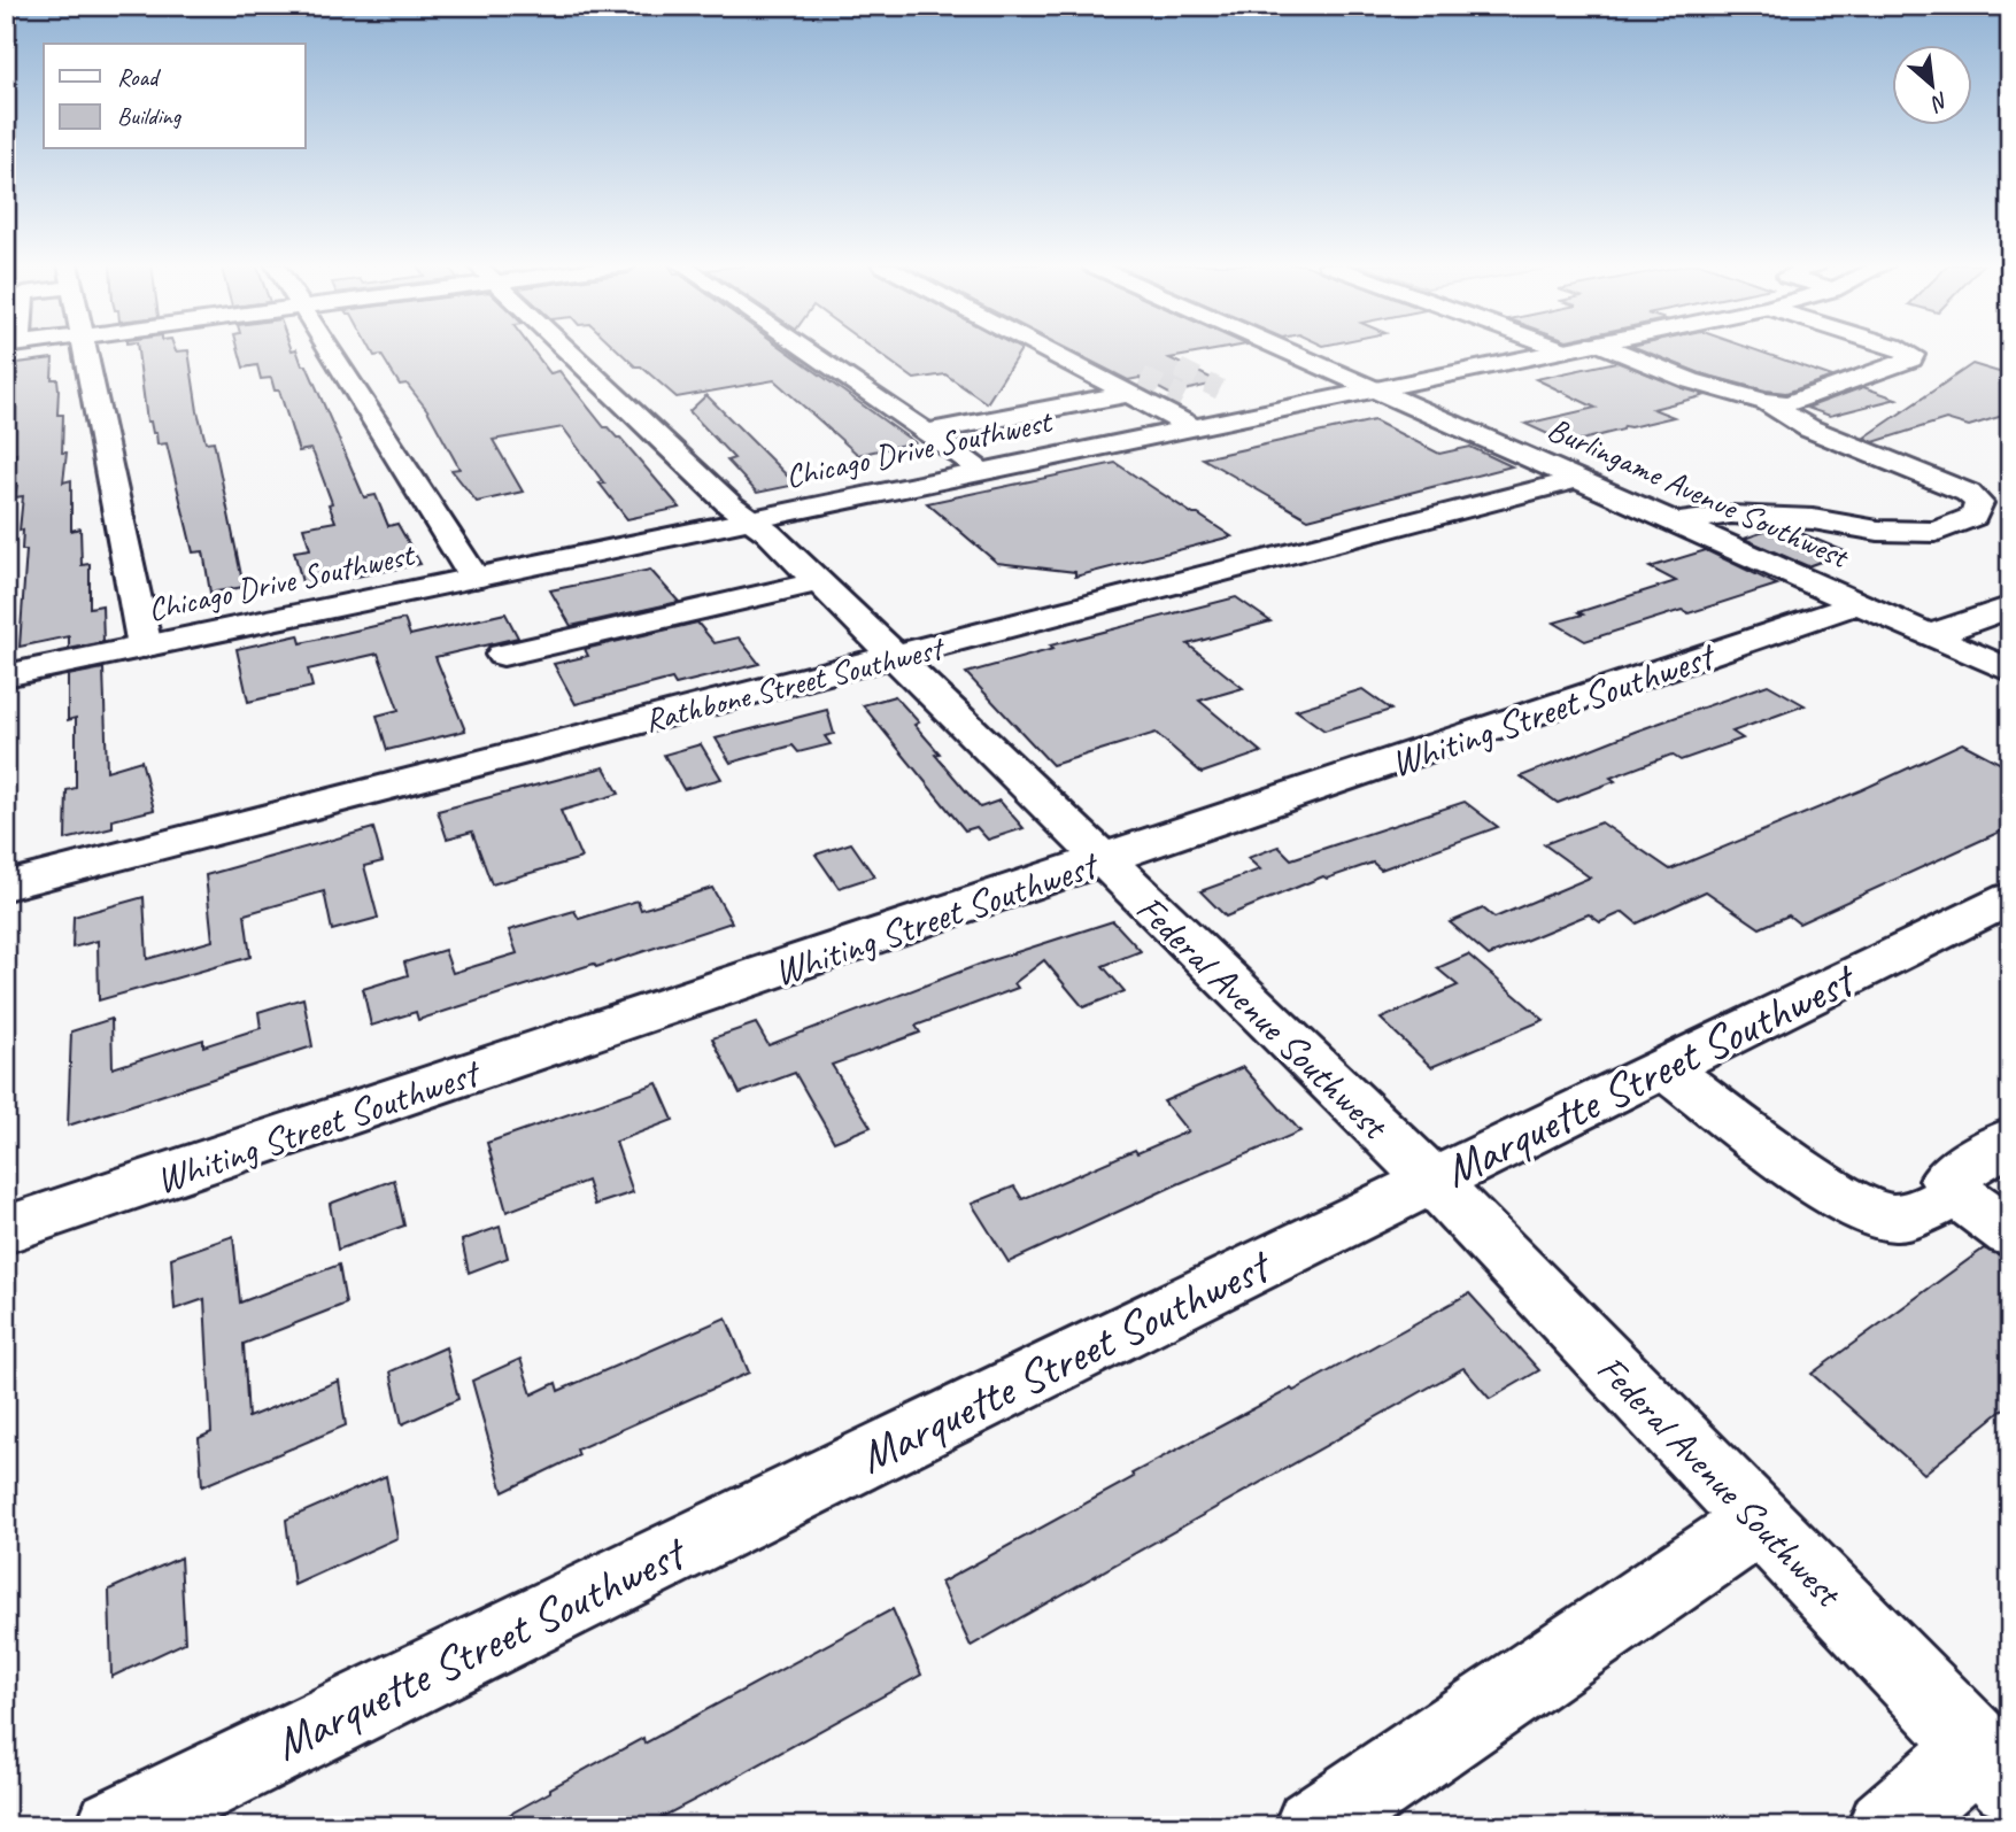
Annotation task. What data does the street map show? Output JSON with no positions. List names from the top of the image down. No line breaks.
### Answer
{"streets":{"street":["Chicago Drive Southwest","Burlingame Avenue Southwest","Rathbone Street Southwest","Whiting Street Southwest","Federal Avenue Southwest","Marquette Street Southwest"]},"crossings":[["Chicago Drive Southwest","Burlingame Avenue Southwest"],["Chicago Drive Southwest","Federal Avenue Southwest"],["Burlingame Avenue Southwest","Rathbone Street Southwest"],["Burlingame Avenue Southwest","Whiting Street Southwest"],["Rathbone Street Southwest","Federal Avenue Southwest"],["Whiting Street Southwest","Federal Avenue Southwest"],["Federal Avenue Southwest","Marquette Street Southwest"]],"legend":["Road","Building"],"north":"bottom right"}
